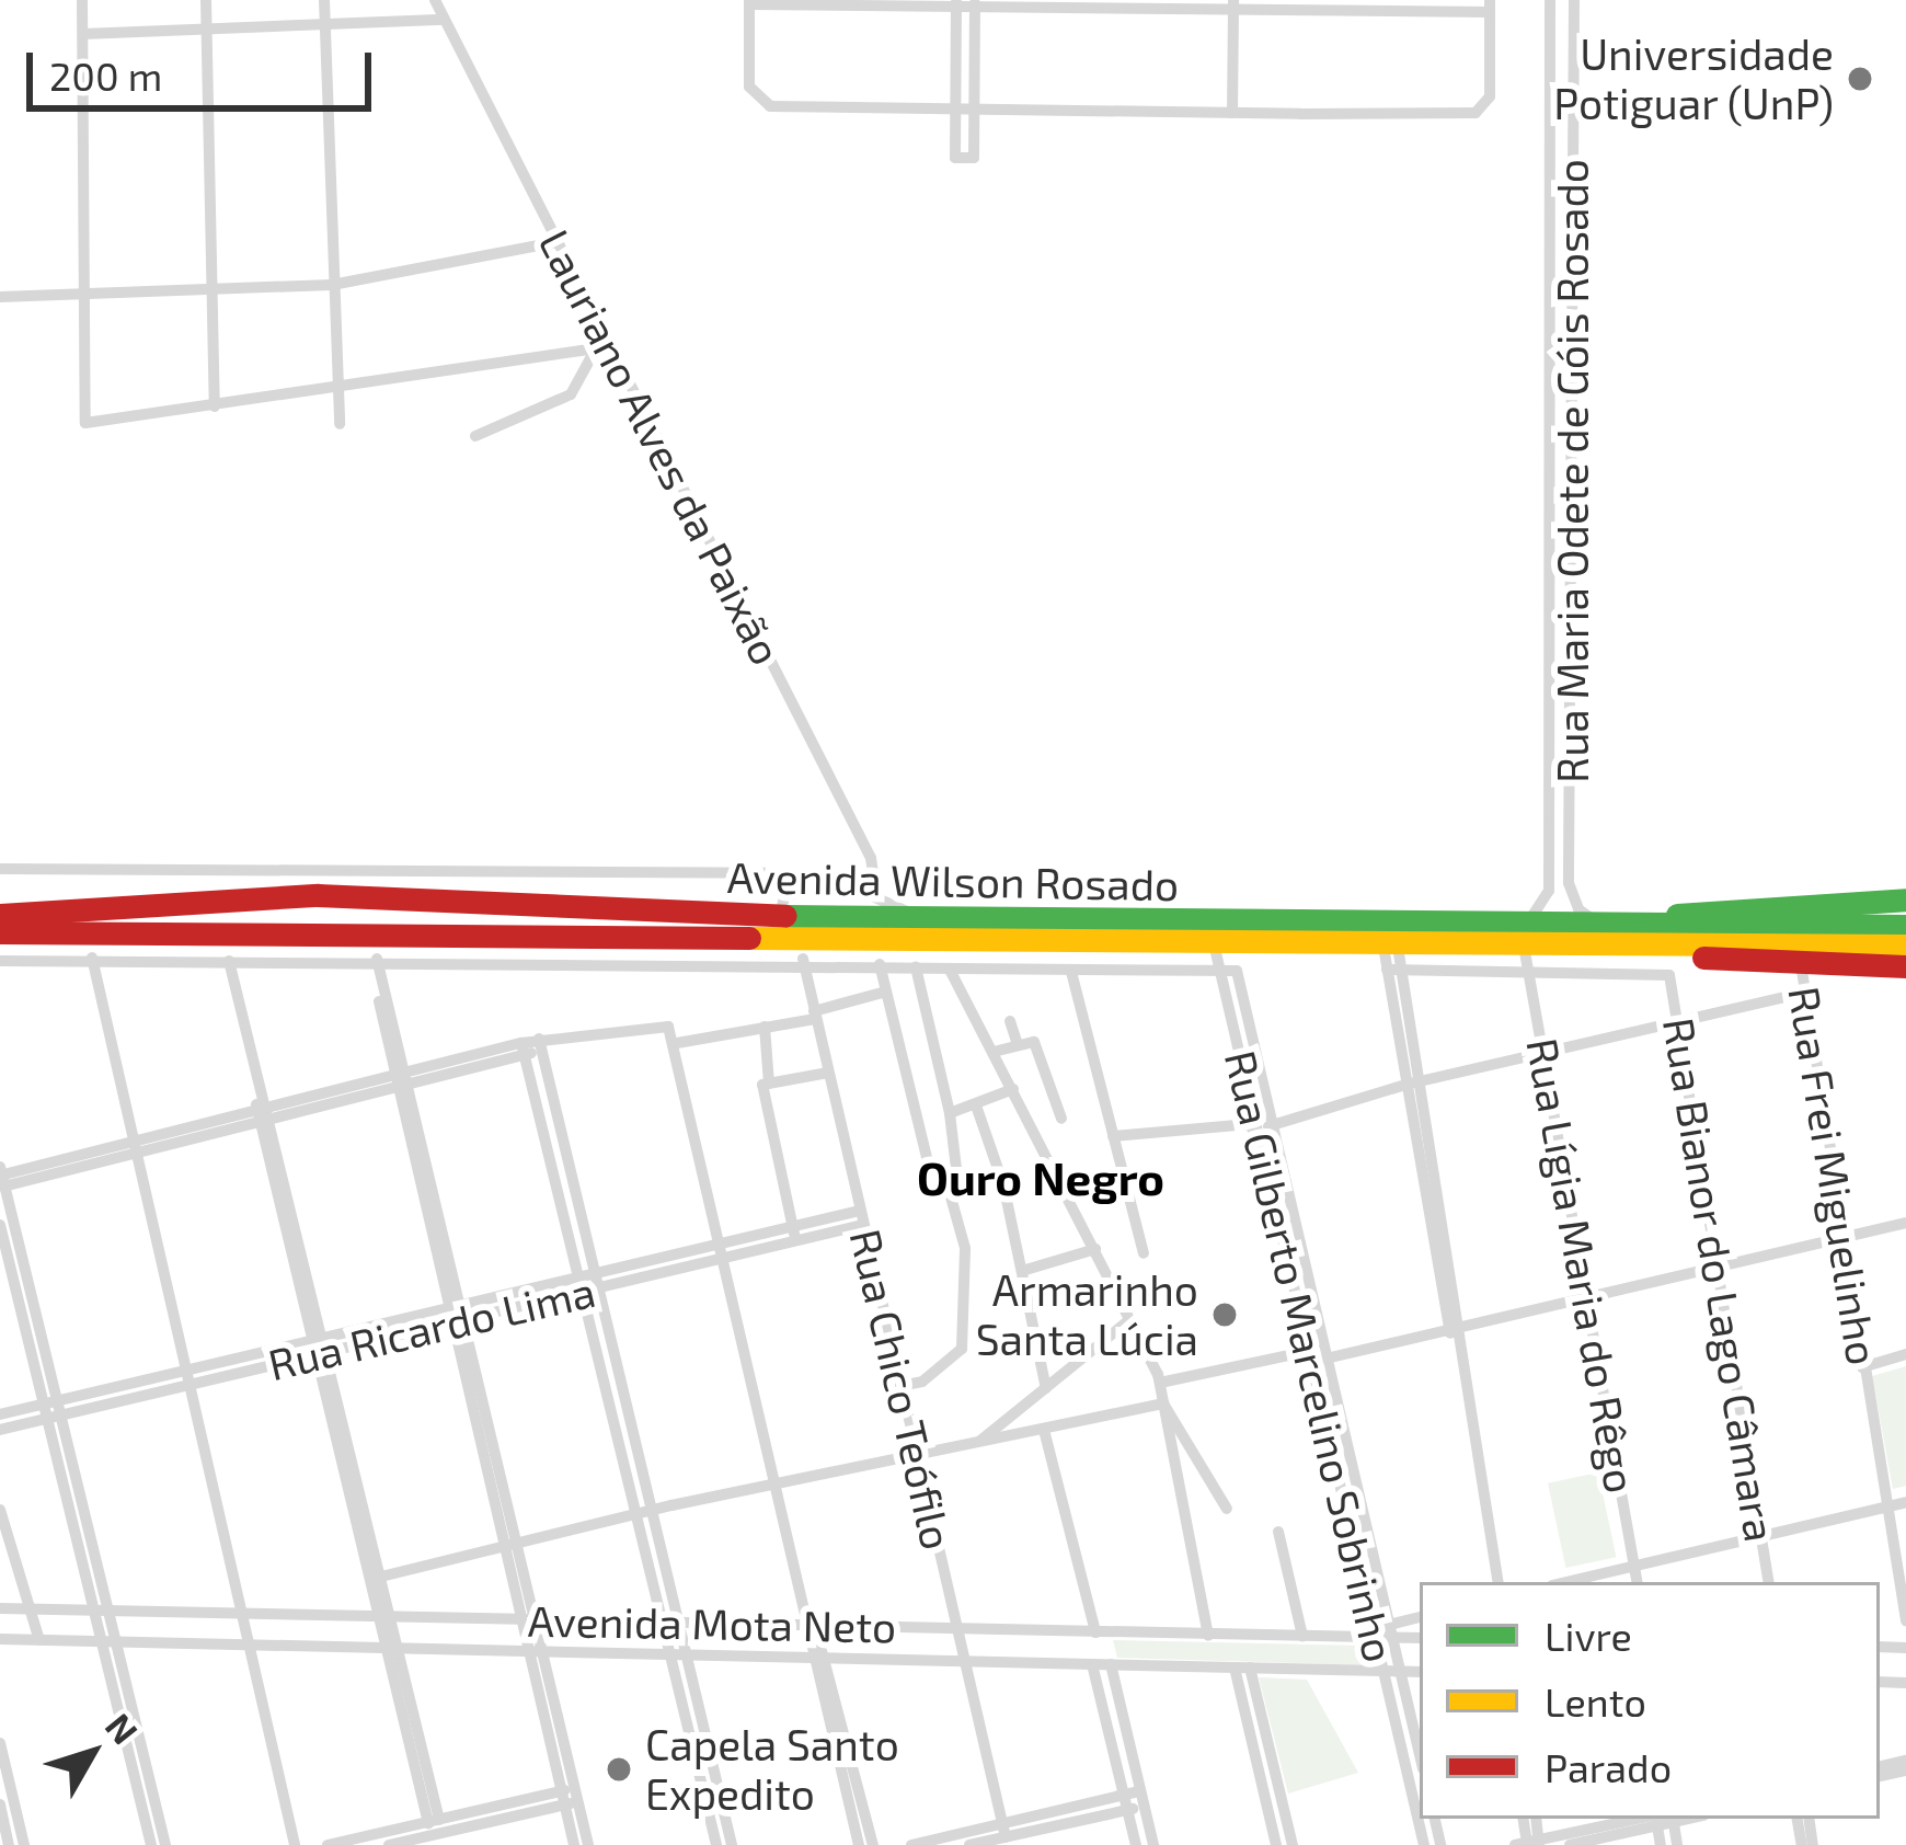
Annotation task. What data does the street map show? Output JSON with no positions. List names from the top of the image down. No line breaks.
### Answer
{"streets":{"highway":["Avenida Wilson Rosado"],"street":["Lauriano Alves da Paixão","Rua Maria Odete de Góis Rosado","Rua Frei Miguelinho","Rua Lígia Maria do Rêgo","Rua Bianor do Lago Câmara","Rua Ricardo Lima","Rua Gilberto Marcelino Sobrinho","Rua Chico Teófilo","Avenida Mota Neto"]},"crossings":[["Rua Maria Odete de Góis Rosado","Avenida Wilson Rosado"],["Rua Maria Odete de Góis Rosado","Rua Lígia Maria do Rêgo"],["Avenida Wilson Rosado","Rua Lígia Maria do Rêgo"],["Avenida Wilson Rosado","Rua Gilberto Marcelino Sobrinho"],["Avenida Wilson Rosado","Rua Chico Teófilo"],["Rua Lígia Maria do Rêgo","Rua Bianor do Lago Câmara"],["Rua Ricardo Lima","Rua Chico Teófilo"],["Rua Gilberto Marcelino Sobrinho","Avenida Mota Neto"],["Rua Chico Teófilo","Avenida Mota Neto"]],"districts":["Ouro Negro"],"places":["Universidade Potiguar (UnP)","Armarinho Santa Lúcia","Capela Santo Expedito"],"legend":["Livre","Lento","Parado"],"scale_bar":"200 m","north":"top right"}
